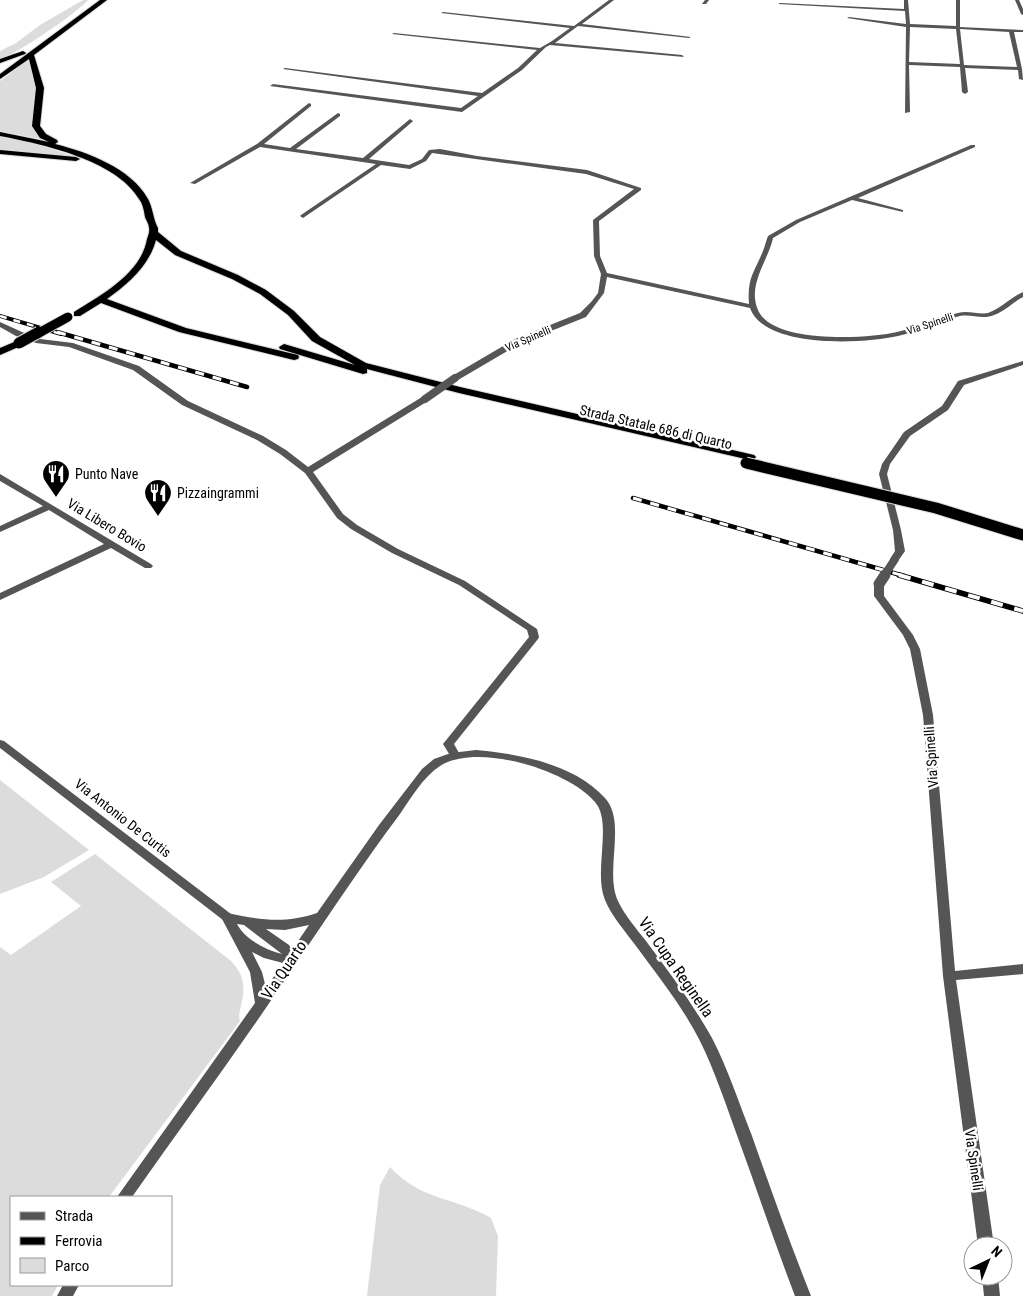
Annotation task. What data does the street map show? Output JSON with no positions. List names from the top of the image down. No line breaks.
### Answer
{"streets":{"highway":["Strada Statale 686 di Quarto"],"street":["Via Spinelli","Via Libero Bovio","Via Antonio De Curtis","Via Cupa Reginella","Via Quarto"]},"crossings":[["Via Cupa Reginella","Via Quarto"]],"places":{"restaurant":["Punto Nave","Pizzaingrammi"]},"legend":["Strada","Ferrovia","Parco"],"north":"top right"}
